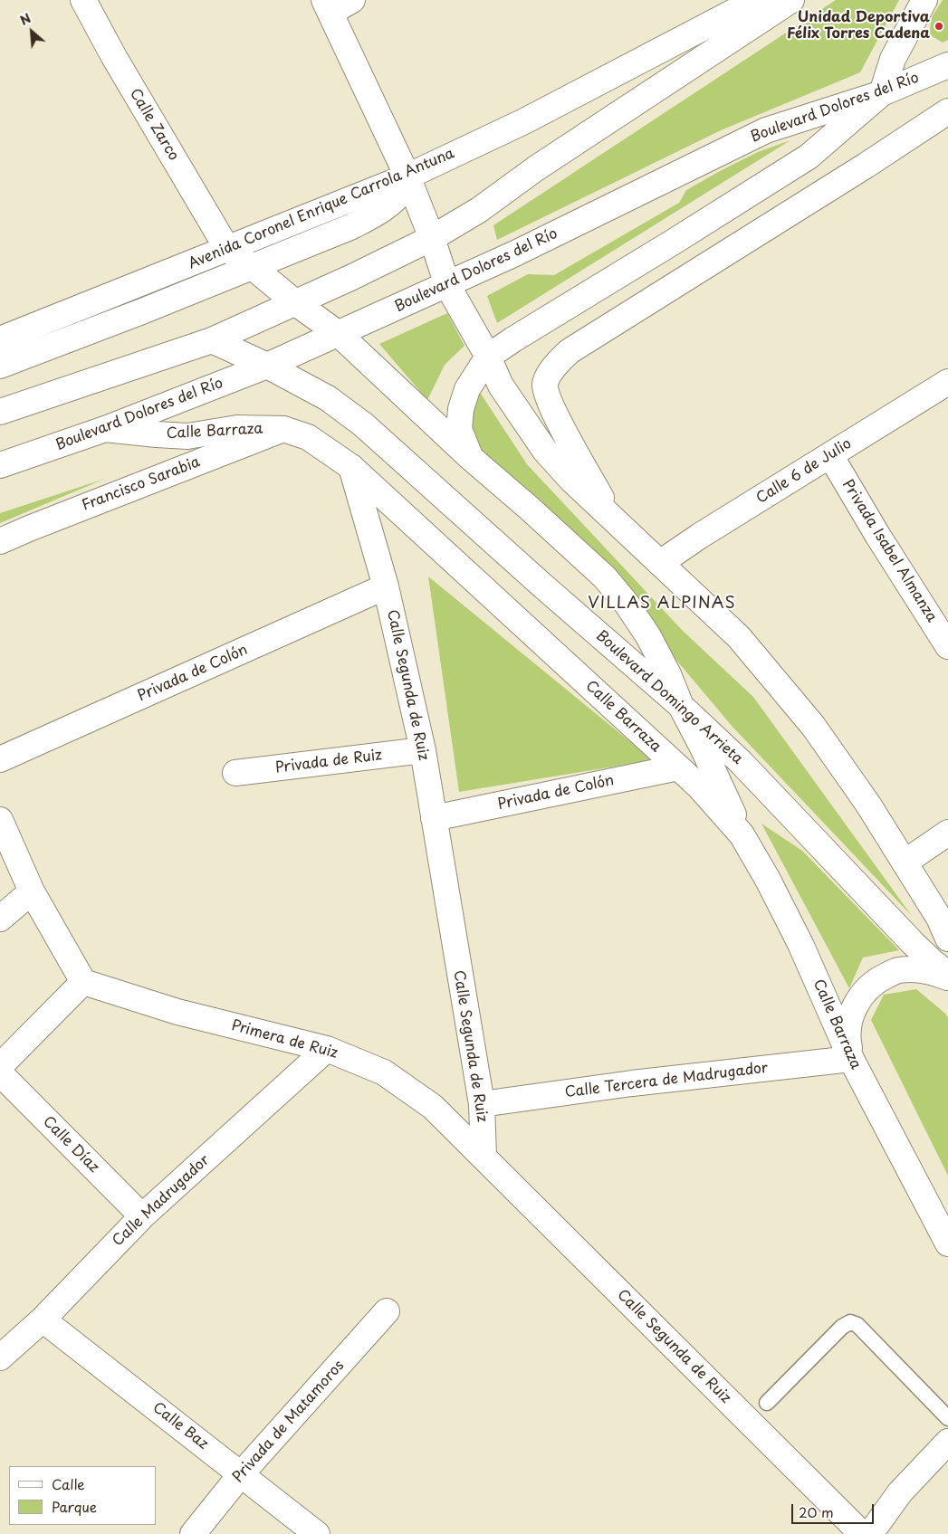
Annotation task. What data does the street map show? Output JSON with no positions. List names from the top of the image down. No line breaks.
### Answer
{"streets":{"main road":["Boulevard Dolores del Río","Calle Zarco","Avenida Coronel Enrique Carrola Antuna","Calle Barraza","Calle 6 de Julio","Francisco Sarabia","Privada Isabel Almanza","Privada de Colón","Calle Segunda de Ruiz","Boulevard Domingo Arrieta","Privada de Ruiz","Primera de Ruiz","Calle Tercera de Madrugador","Calle Díaz","Calle Madrugador","Privada de Matamoros","Calle Baz"]},"crossings":[["Boulevard Dolores del Río","Calle Barraza"],["Boulevard Dolores del Río","Boulevard Domingo Arrieta"],["Calle Zarco","Avenida Coronel Enrique Carrola Antuna"],["Calle Barraza","Francisco Sarabia"],["Calle Barraza","Privada de Colón"],["Calle Barraza","Calle Segunda de Ruiz"],["Calle Barraza","Calle Tercera de Madrugador"],["Calle 6 de Julio","Privada Isabel Almanza"],["Privada de Colón","Calle Segunda de Ruiz"],["Calle Segunda de Ruiz","Privada de Ruiz"],["Calle Segunda de Ruiz","Primera de Ruiz"],["Calle Segunda de Ruiz","Calle Tercera de Madrugador"],["Primera de Ruiz","Calle Madrugador"],["Calle Díaz","Calle Madrugador"],["Calle Madrugador","Calle Baz"],["Privada de Matamoros","Calle Baz"]],"districts":["VILLAS ALPINAS"],"places":["Unidad Deportiva Félix Torres Cadena"],"legend":["Calle","Parque"],"scale_bar":"20 m","north":"top left"}
